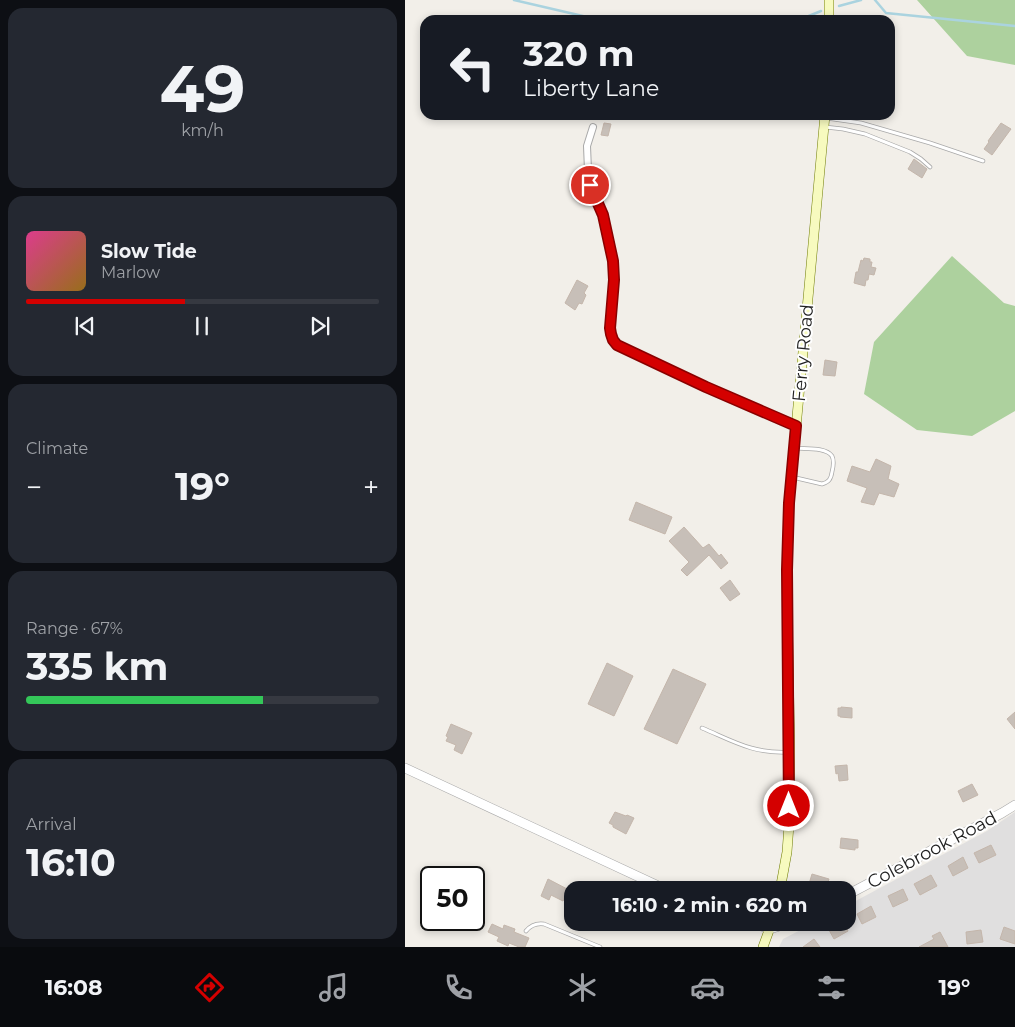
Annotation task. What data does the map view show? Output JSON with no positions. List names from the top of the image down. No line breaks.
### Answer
{"streets":{"main road":["Ferry Road"],"street":["Colebrook Road"]},"page":{"tile":[["49","km/h"],"Climate",["Range · 67%","335 km"],["Arrival","16:10"]],"turn":["320 m","Liberty Lane"],"song":["Slow Tide","Marlow"],"heat":["−","19°","+"],"limit":"50","trip":"16:10 · 2 min · 620 m","tabs":["16:08","19°"]}}
